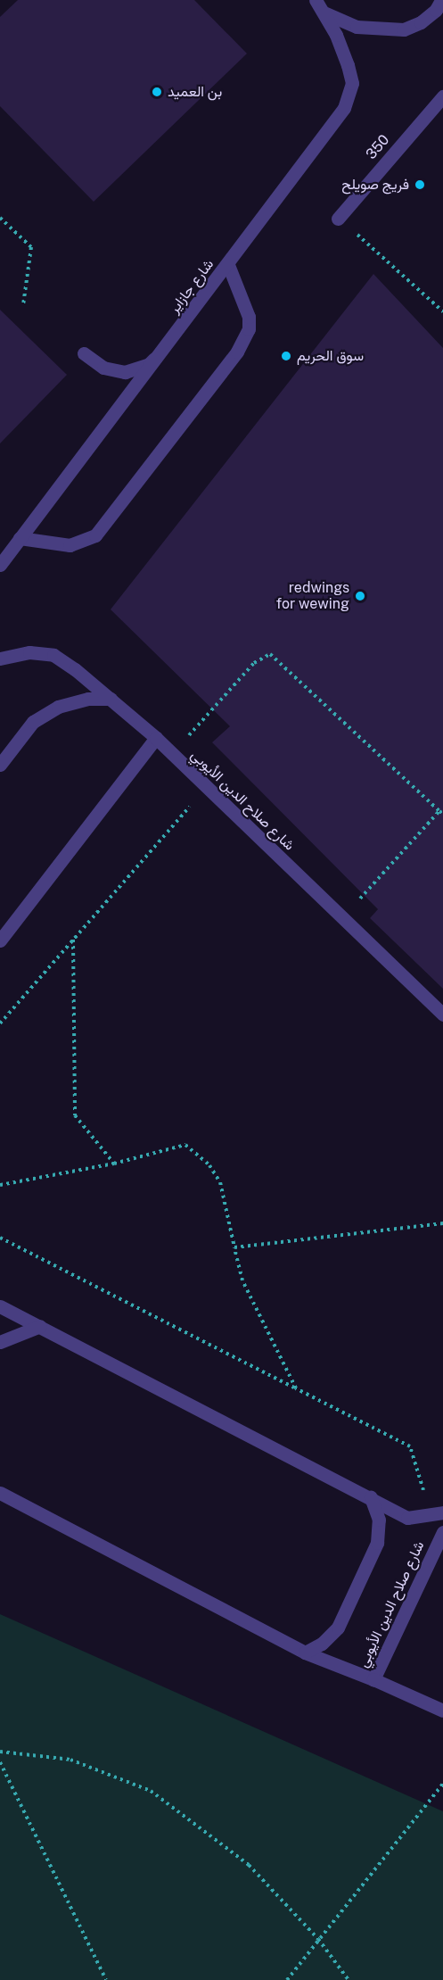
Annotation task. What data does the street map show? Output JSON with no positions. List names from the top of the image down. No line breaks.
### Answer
{"streets":{"street":["350","شارع جازاير","شارع صلاح الدين الأيوبي"]},"places":["بن العميد","فريج صويلح","سوق الحريم","redwings for wewing"]}
